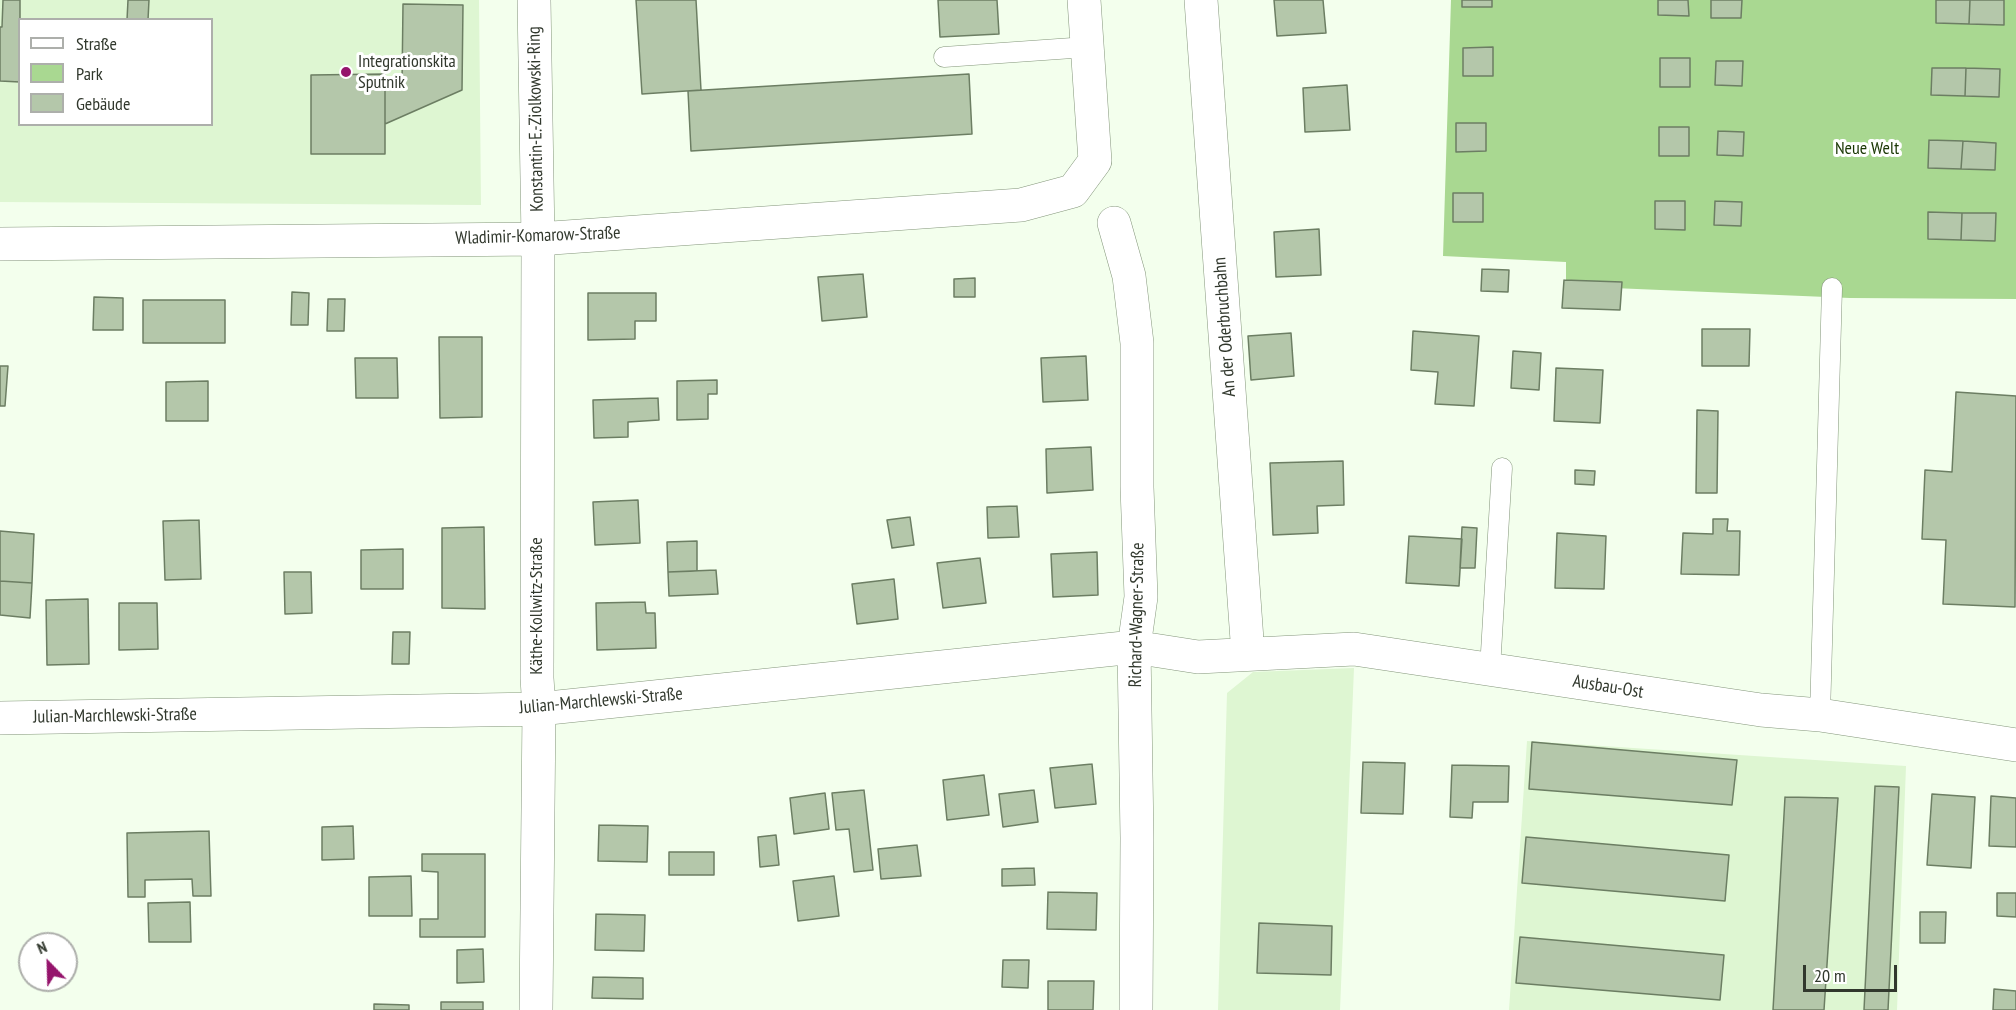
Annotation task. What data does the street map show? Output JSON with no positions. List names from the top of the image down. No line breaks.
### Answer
{"streets":{"street":["Konstantin-E.-Ziolkowski-Ring","Wladimir-Komarow-Straße","An der Oderbruchbahn","Käthe-Kollwitz-Straße","Richard-Wagner-Straße","Ausbau-Ost","Julian-Marchlewski-Straße"]},"crossings":[["Konstantin-E.-Ziolkowski-Ring","Wladimir-Komarow-Straße"],["Konstantin-E.-Ziolkowski-Ring","Käthe-Kollwitz-Straße"],["Wladimir-Komarow-Straße","Käthe-Kollwitz-Straße"],["An der Oderbruchbahn","Ausbau-Ost"],["Käthe-Kollwitz-Straße","Julian-Marchlewski-Straße"],["Richard-Wagner-Straße","Julian-Marchlewski-Straße"],["Ausbau-Ost","Julian-Marchlewski-Straße"]],"parks":["Neue Welt"],"places":["Integrationskita Sputnik"],"legend":["Straße","Park","Gebäude"],"scale_bar":"20 m","north":"top left"}
